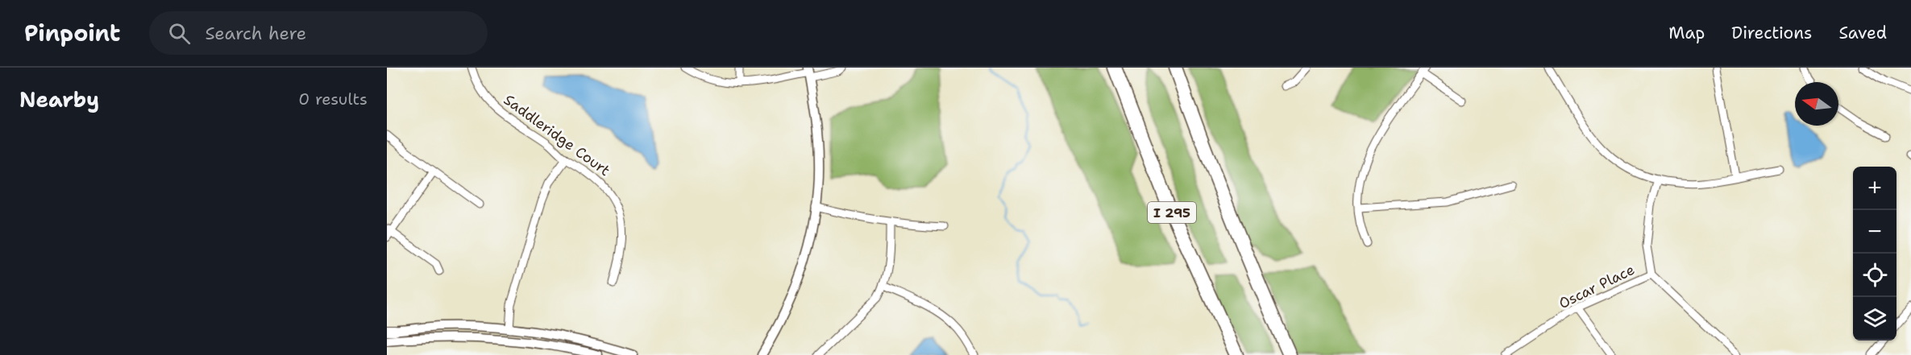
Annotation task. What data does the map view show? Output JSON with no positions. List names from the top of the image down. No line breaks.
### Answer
{"streets":{"highway":["I 295"],"street":["Saddleridge Court","Oscar Place"]},"north":"left","page":{"header":"Pinpoint","search":"Search here","nav":["Map","Directions","Saved"],"heading":["Nearby","0 results"],"map_buttons":["+","−"]}}
